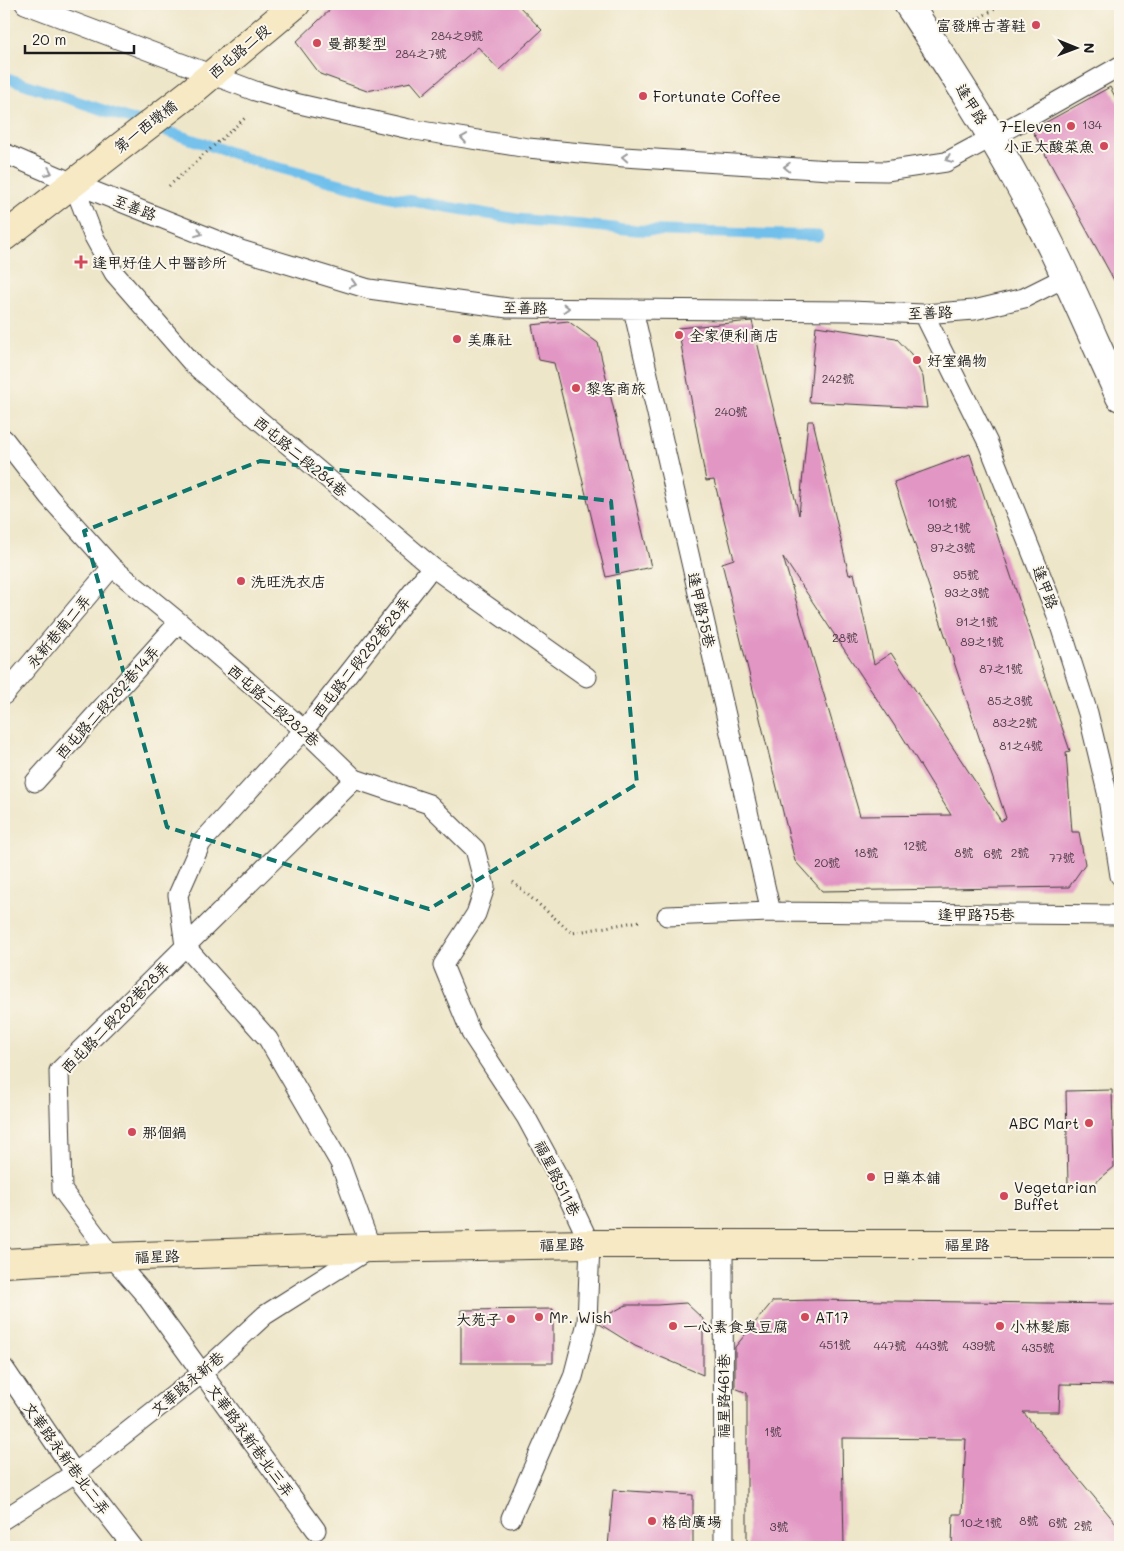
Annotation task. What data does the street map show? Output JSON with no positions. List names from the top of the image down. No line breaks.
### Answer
{"streets":{"street":["西屯路二段","逢甲路","第一西墩橋","福星路"],"lane":["至善路","西屯路二段284巷","逢甲路75巷","永新巷南二弄","西屯路二段282巷28弄","西屯路二段282巷14弄","西屯路二段282巷","福星路511巷","文華路永新巷","福星路461巷","文華路永新巷北三弄","文華路永新巷北二弄"]},"crossings":[["西屯路二段","第一西墩橋"],["逢甲路","至善路"],["第一西墩橋","至善路"],["第一西墩橋","西屯路二段284巷"],["至善路","西屯路二段284巷"],["至善路","逢甲路75巷"],["西屯路二段284巷","西屯路二段282巷28弄"],["永新巷南二弄","西屯路二段282巷"],["西屯路二段282巷28弄","西屯路二段282巷"],["西屯路二段282巷28弄","福星路"],["西屯路二段282巷28弄","文華路永新巷北三弄"],["西屯路二段282巷14弄","西屯路二段282巷"],["西屯路二段282巷","福星路511巷"],["福星路511巷","福星路"],["福星路","文華路永新巷"],["福星路","福星路461巷"],["福星路","文華路永新巷北三弄"],["文華路永新巷","文華路永新巷北三弄"],["文華路永新巷","文華路永新巷北二弄"]],"places":{"other":["富發牌古著鞋","曼都髮型","Fortunate Coffee","7-Eleven","小正太酸菜魚","全家便利商店","美廉社","好室鍋物","黎客商旅","洗旺洗衣店","ABC Mart","那個鍋","日藥本舖","Vegetarian Buffet","Mr. Wish","AT17","大苑子","一心素食臭豆腐","小林髮廊","格尚廣場"],"health":["逢甲好佳人中醫診所"]},"house_numbers":["284之9號","284之7號","134","242號","240號","101號","99之1號","97之3號","95號","93之3號","91之1號","28號","89之1號","87之1號","85之3號","83之2號","81之4號","12號","18號","8號","2號","6號","77號","20號","451號","447號","443號","439號","435號","1號","8號","10之1號","6號","2號","3號"],"scale_bar":"20 m","north":"right"}
